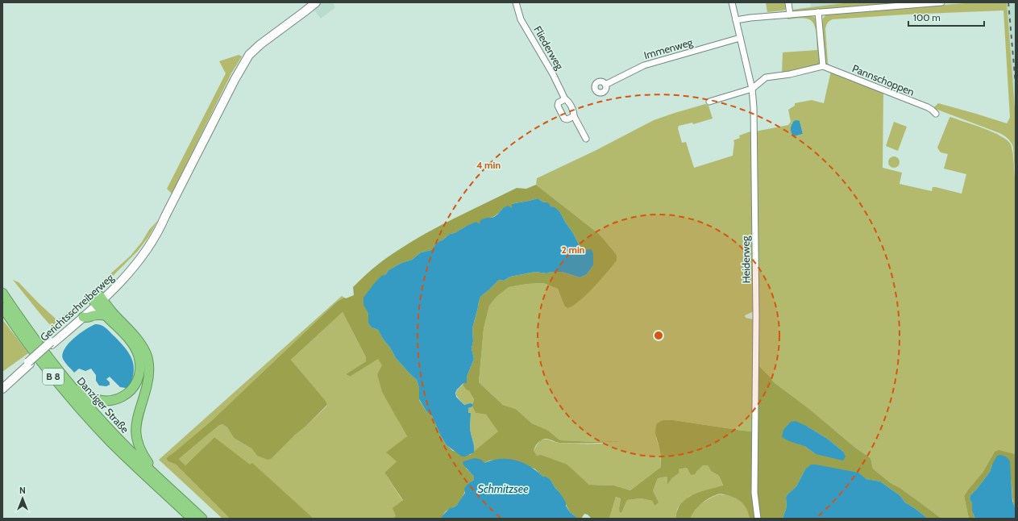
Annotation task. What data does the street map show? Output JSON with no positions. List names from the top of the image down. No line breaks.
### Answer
{"streets":{"highway":["B 8","Danziger Straße"],"main road":["Gerichtsschreiberweg"],"street":["Fliederweg","Immenweg","Pannschoppen","Heiderweg"]},"crossings":[["Immenweg","Heiderweg"]],"water":["Schmitzsee"],"scale_bar":"100 m","north":"top","rings":["4 min","2 min"]}
